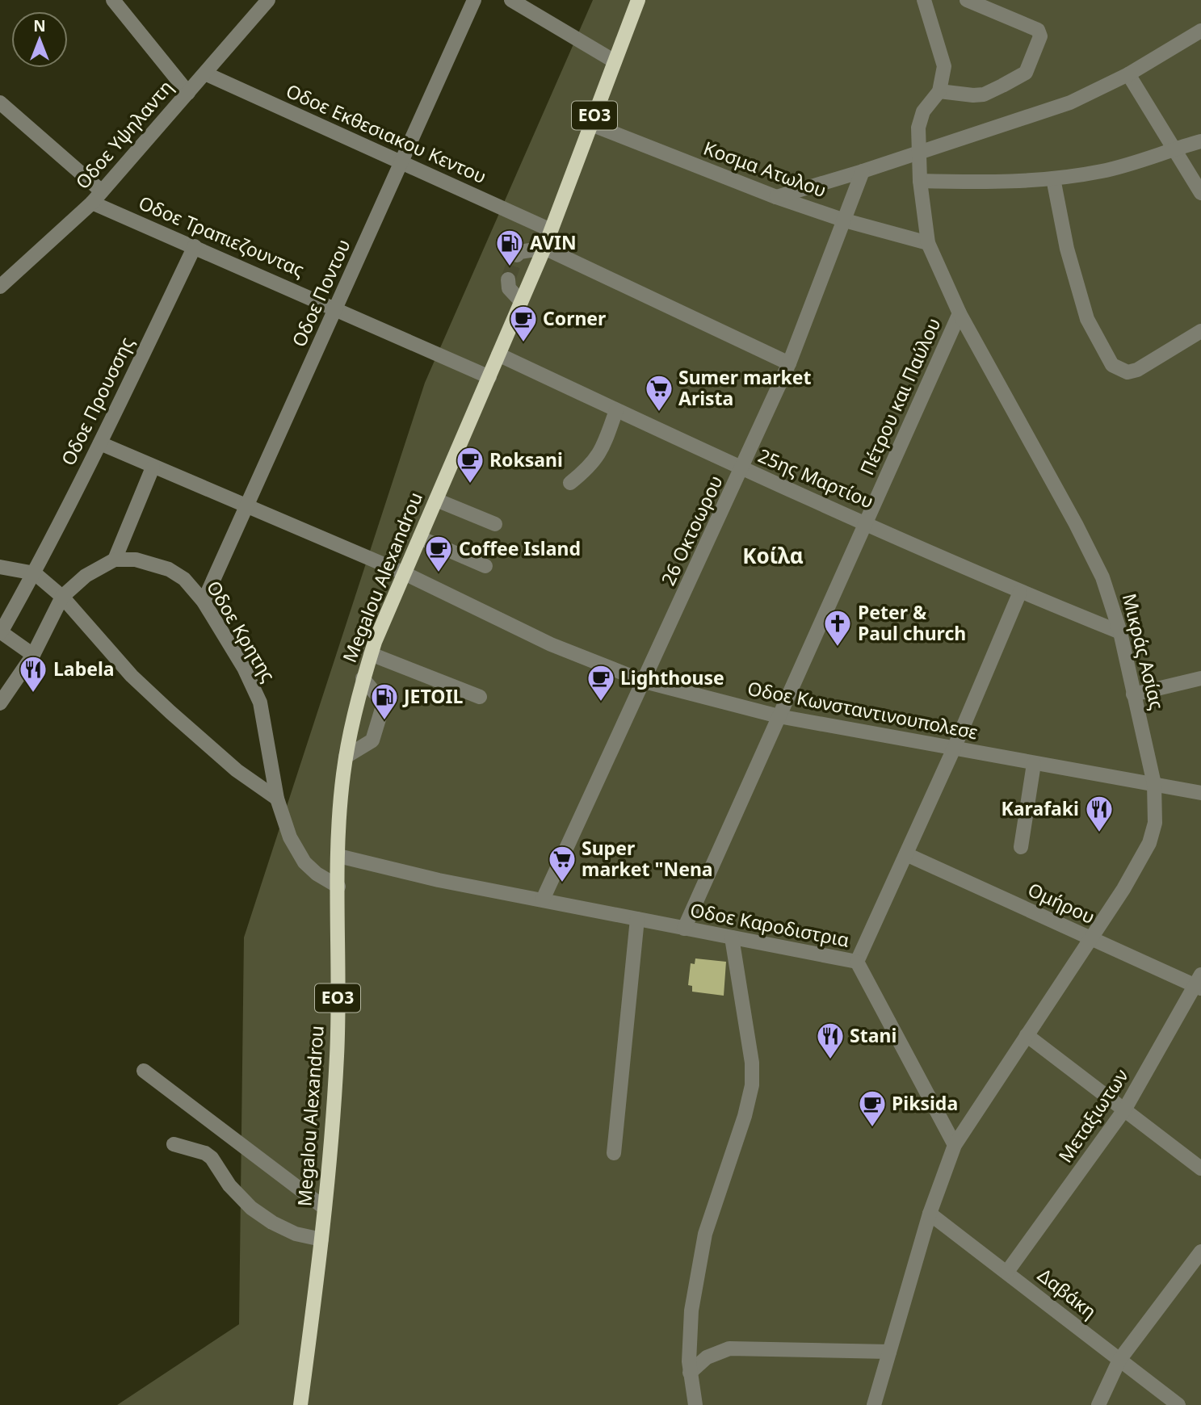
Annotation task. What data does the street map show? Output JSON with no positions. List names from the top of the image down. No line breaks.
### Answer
{"streets":{"main road":["ΕΟ3","Megalou Alexandrou"],"street":["Oδοε Εκθεσιακου Κεντου","Oδοε Υψηλαντη","Κοσμα Ατωλου","Oδοε Τραπιεζουντας","Oδοε Ποντου","Πέτρου και Παύλου","Oδοε Προυσσης","25ης Μαρτίου","26 Οκτοωρου","Oδοε Κρητης","Μικράς Ασίας","Oδοε Κωνσταντινουπολεσε","Ομήρου","Oδοε Καροδιστρια","Μεταξιωτων","Δαβάκη"]},"crossings":[["ΕΟ3","Megalou Alexandrou"],["Oδοε Εκθεσιακου Κεντου","Oδοε Υψηλαντη"],["Oδοε Εκθεσιακου Κεντου","Oδοε Ποντου"],["Oδοε Εκθεσιακου Κεντου","Megalou Alexandrou"],["Oδοε Υψηλαντη","Oδοε Τραπιεζουντας"],["Κοσμα Ατωλου","26 Οκτοωρου"],["Κοσμα Ατωλου","Megalou Alexandrou"],["Κοσμα Ατωλου","Μικράς Ασίας"],["Oδοε Τραπιεζουντας","Oδοε Ποντου"],["Oδοε Τραπιεζουντας","Oδοε Προυσσης"],["Oδοε Τραπιεζουντας","Megalou Alexandrou"],["Oδοε Ποντου","Oδοε Κρητης"],["Oδοε Ποντου","Oδοε Κωνσταντινουπολεσε"],["Πέτρου και Παύλου","25ης Μαρτίου"],["Πέτρου και Παύλου","Μικράς Ασίας"],["Πέτρου και Παύλου","Oδοε Κωνσταντινουπολεσε"],["Πέτρου και Παύλου","Oδοε Καροδιστρια"],["Oδοε Προυσσης","Oδοε Κωνσταντινουπολεσε"],["25ης Μαρτίου","26 Οκτοωρου"],["25ης Μαρτίου","Megalou Alexandrou"],["25ης Μαρτίου","Μικράς Ασίας"],["26 Οκτοωρου","Oδοε Κωνσταντινουπολεσε"],["26 Οκτοωρου","Oδοε Καροδιστρια"],["Megalou Alexandrou","Oδοε Κρητης"],["Megalou Alexandrou","Oδοε Κωνσταντινουπολεσε"],["Megalou Alexandrou","Oδοε Καροδιστρια"],["Μικράς Ασίας","Oδοε Κωνσταντινουπολεσε"],["Μικράς Ασίας","Ομήρου"],["Μικράς Ασίας","Oδοε Καροδιστρια"],["Ομήρου","Μεταξιωτων"],["Μεταξιωτων","Δαβάκη"]],"districts":["Κοίλα"],"places":{"fuel station":["AVIN","JETOIL"],"cafe":["Corner","Roksani","Coffee Island","Lighthouse","Piksida"],"supermarket":["Sumer market Arista","Super market \"Nena"],"church":["Peter & Paul church"],"restaurant":["Labela","Karafaki","Stani"]},"north":"top"}
